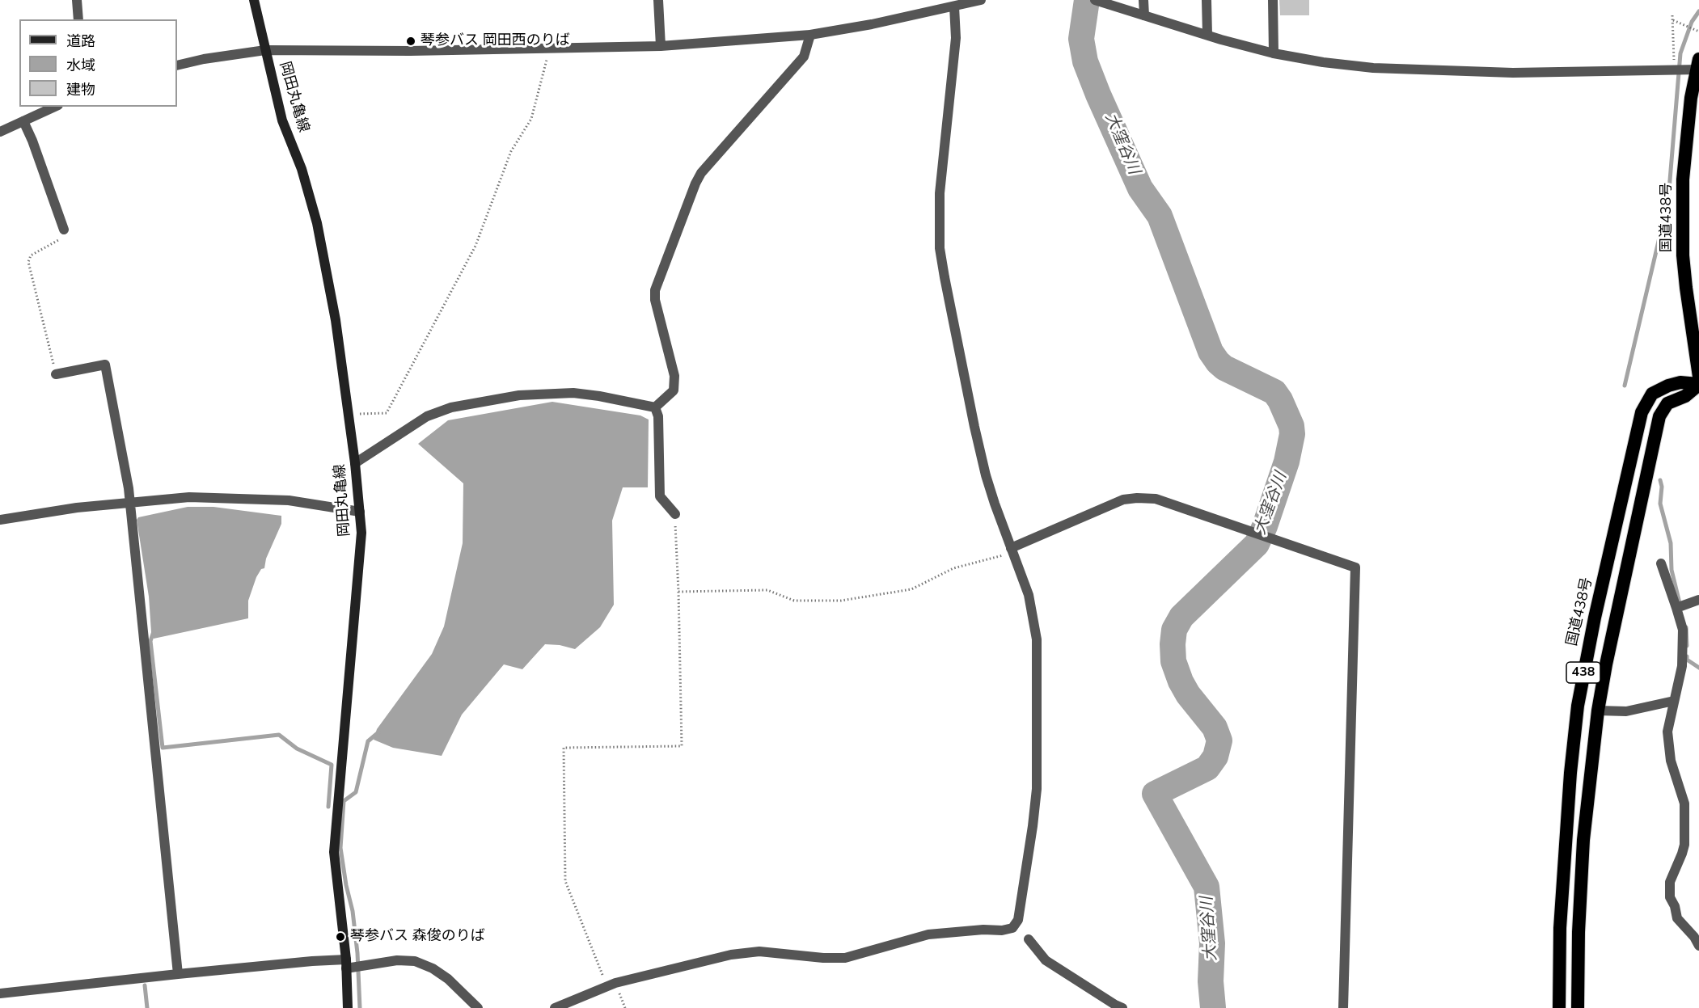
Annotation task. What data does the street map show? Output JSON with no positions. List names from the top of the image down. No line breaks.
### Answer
{"streets":{"highway":["国道438号","438"],"main road":["岡田丸亀線"]},"water":["大窪谷川"],"places":["琴参バス 岡田西のりば","琴参バス 森俊のりば"],"legend":["道路","水域","建物"]}
